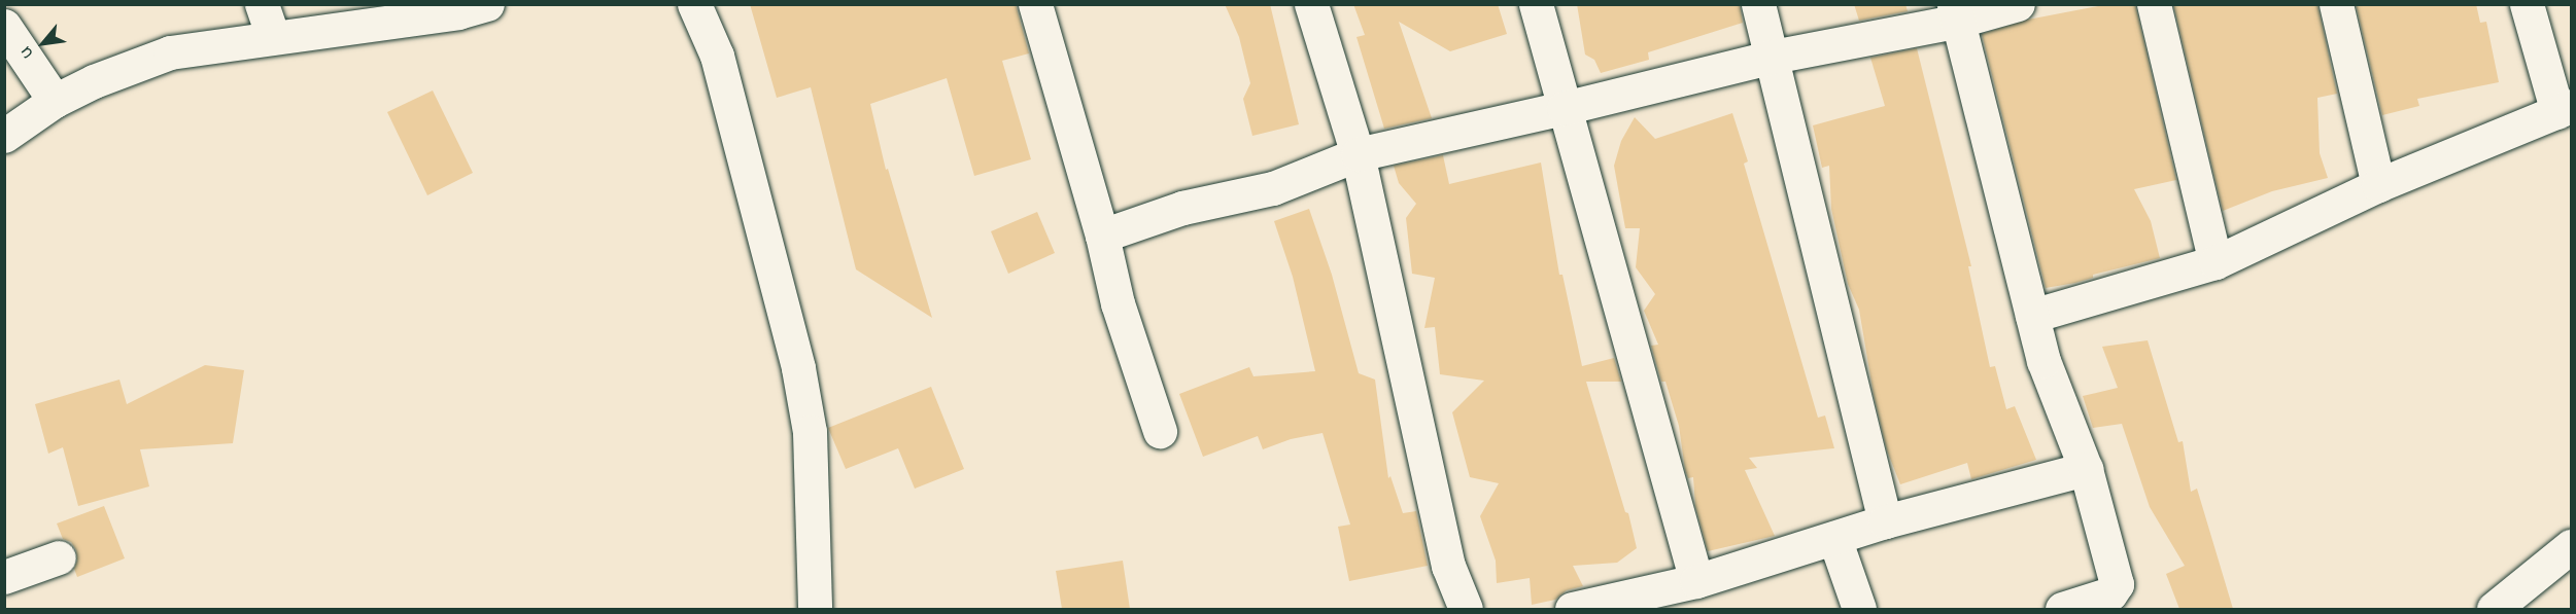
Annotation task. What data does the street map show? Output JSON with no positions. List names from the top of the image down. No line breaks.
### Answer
{"north":"bottom left"}
